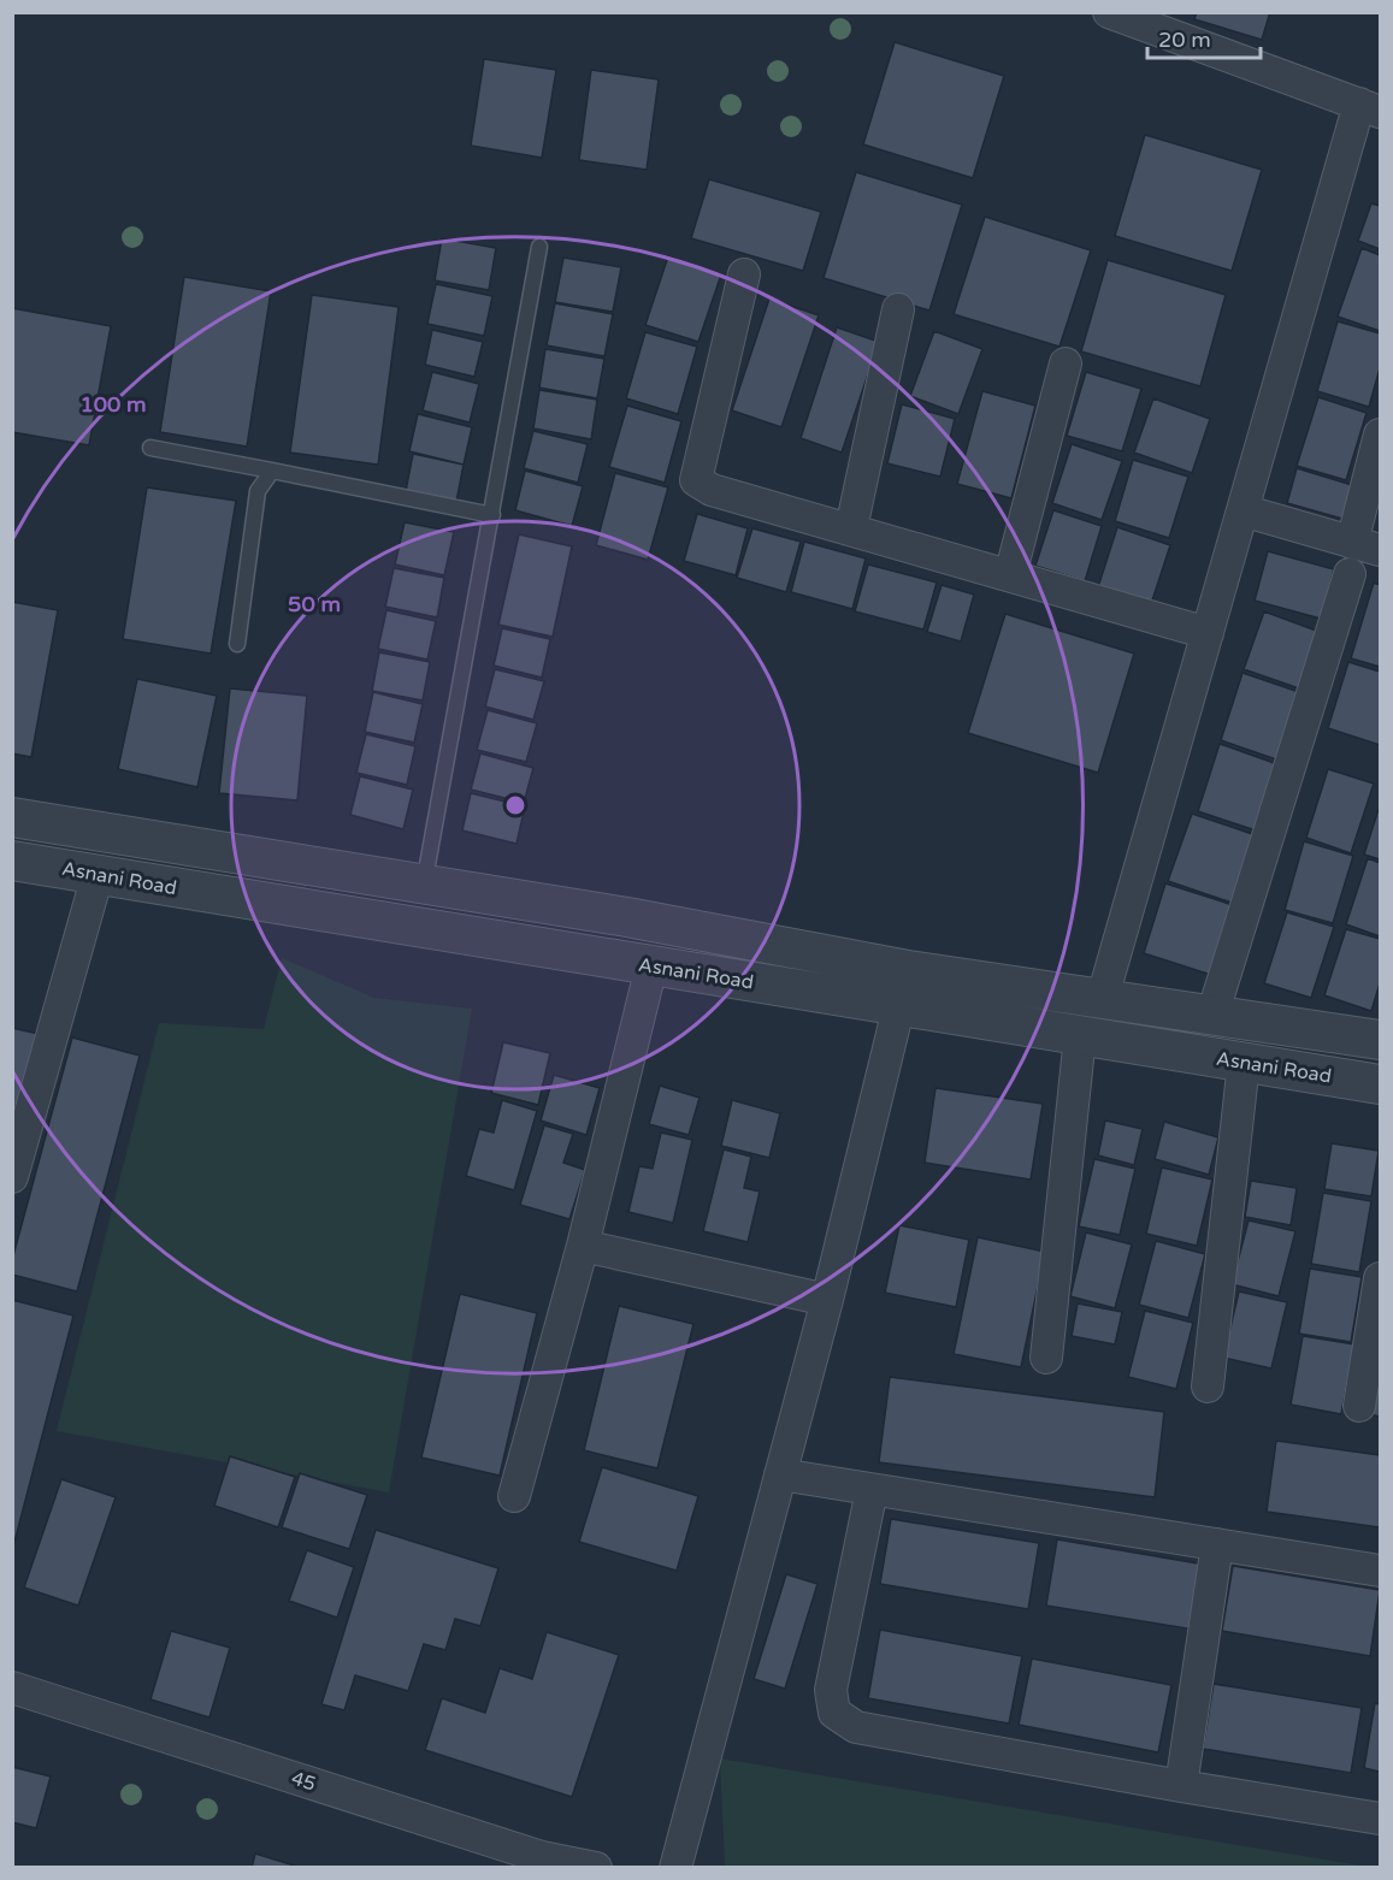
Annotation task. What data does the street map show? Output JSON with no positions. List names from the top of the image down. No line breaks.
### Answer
{"streets":{"street":["Asnani Road","45"]},"scale_bar":"20 m","rings":["100 m","50 m"]}
